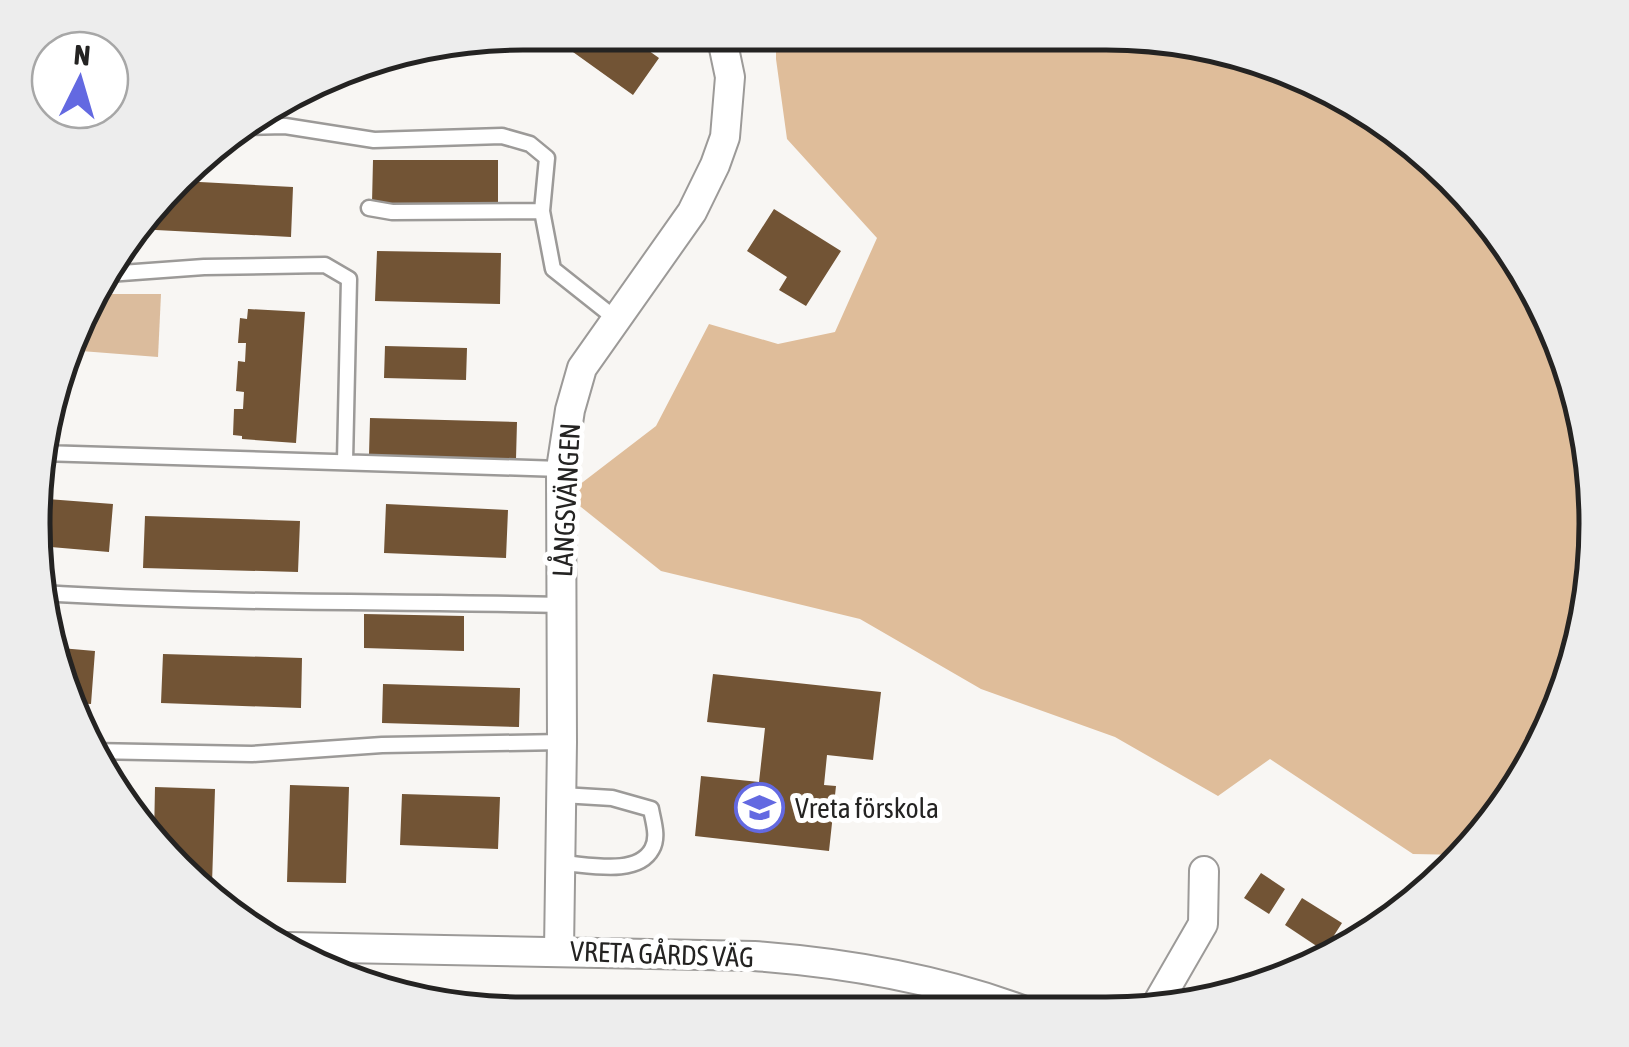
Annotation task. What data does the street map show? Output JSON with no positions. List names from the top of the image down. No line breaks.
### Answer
{"streets":{"street":["LÅNGSVÄNGEN","VRETA GÅRDS VÄG"]},"crossings":[["LÅNGSVÄNGEN","VRETA GÅRDS VÄG"]],"places":{"school or university":["Vreta förskola"]},"north":"top"}
